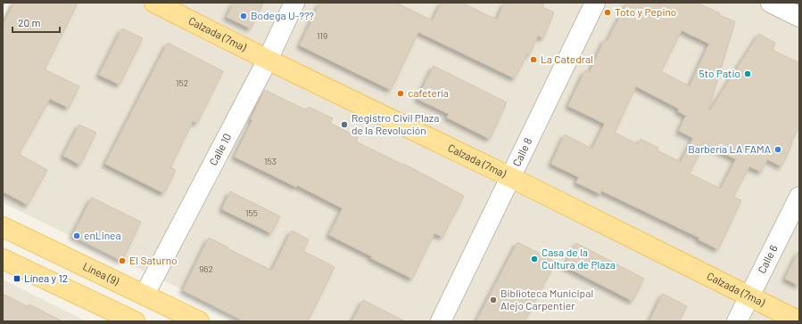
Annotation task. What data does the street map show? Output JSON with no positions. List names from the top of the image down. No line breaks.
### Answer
{"streets":{"main road":["Calzada (7ma)","Línea (9)"],"street":["Calle 10","Calle 8","Calle 6"]},"crossings":[["Calzada (7ma)","Calle 10"],["Calzada (7ma)","Calle 8"],["Calzada (7ma)","Calle 6"],["Calle 10","Línea (9)"]],"places":{"other":["Toto y Pepino","Bodega U-???","La Catedral","5to Patio","cafetería","Registro Civil Plaza de la Revolución","Barbería LA FAMA","enLinea","Casa de la Cultura de Plaza","El Saturno","Biblioteca Municipal Alejo Carpentier"],"transit":["Línea y 12"]},"house_numbers":["119","152","153","155","962"],"scale_bar":"20 m"}
